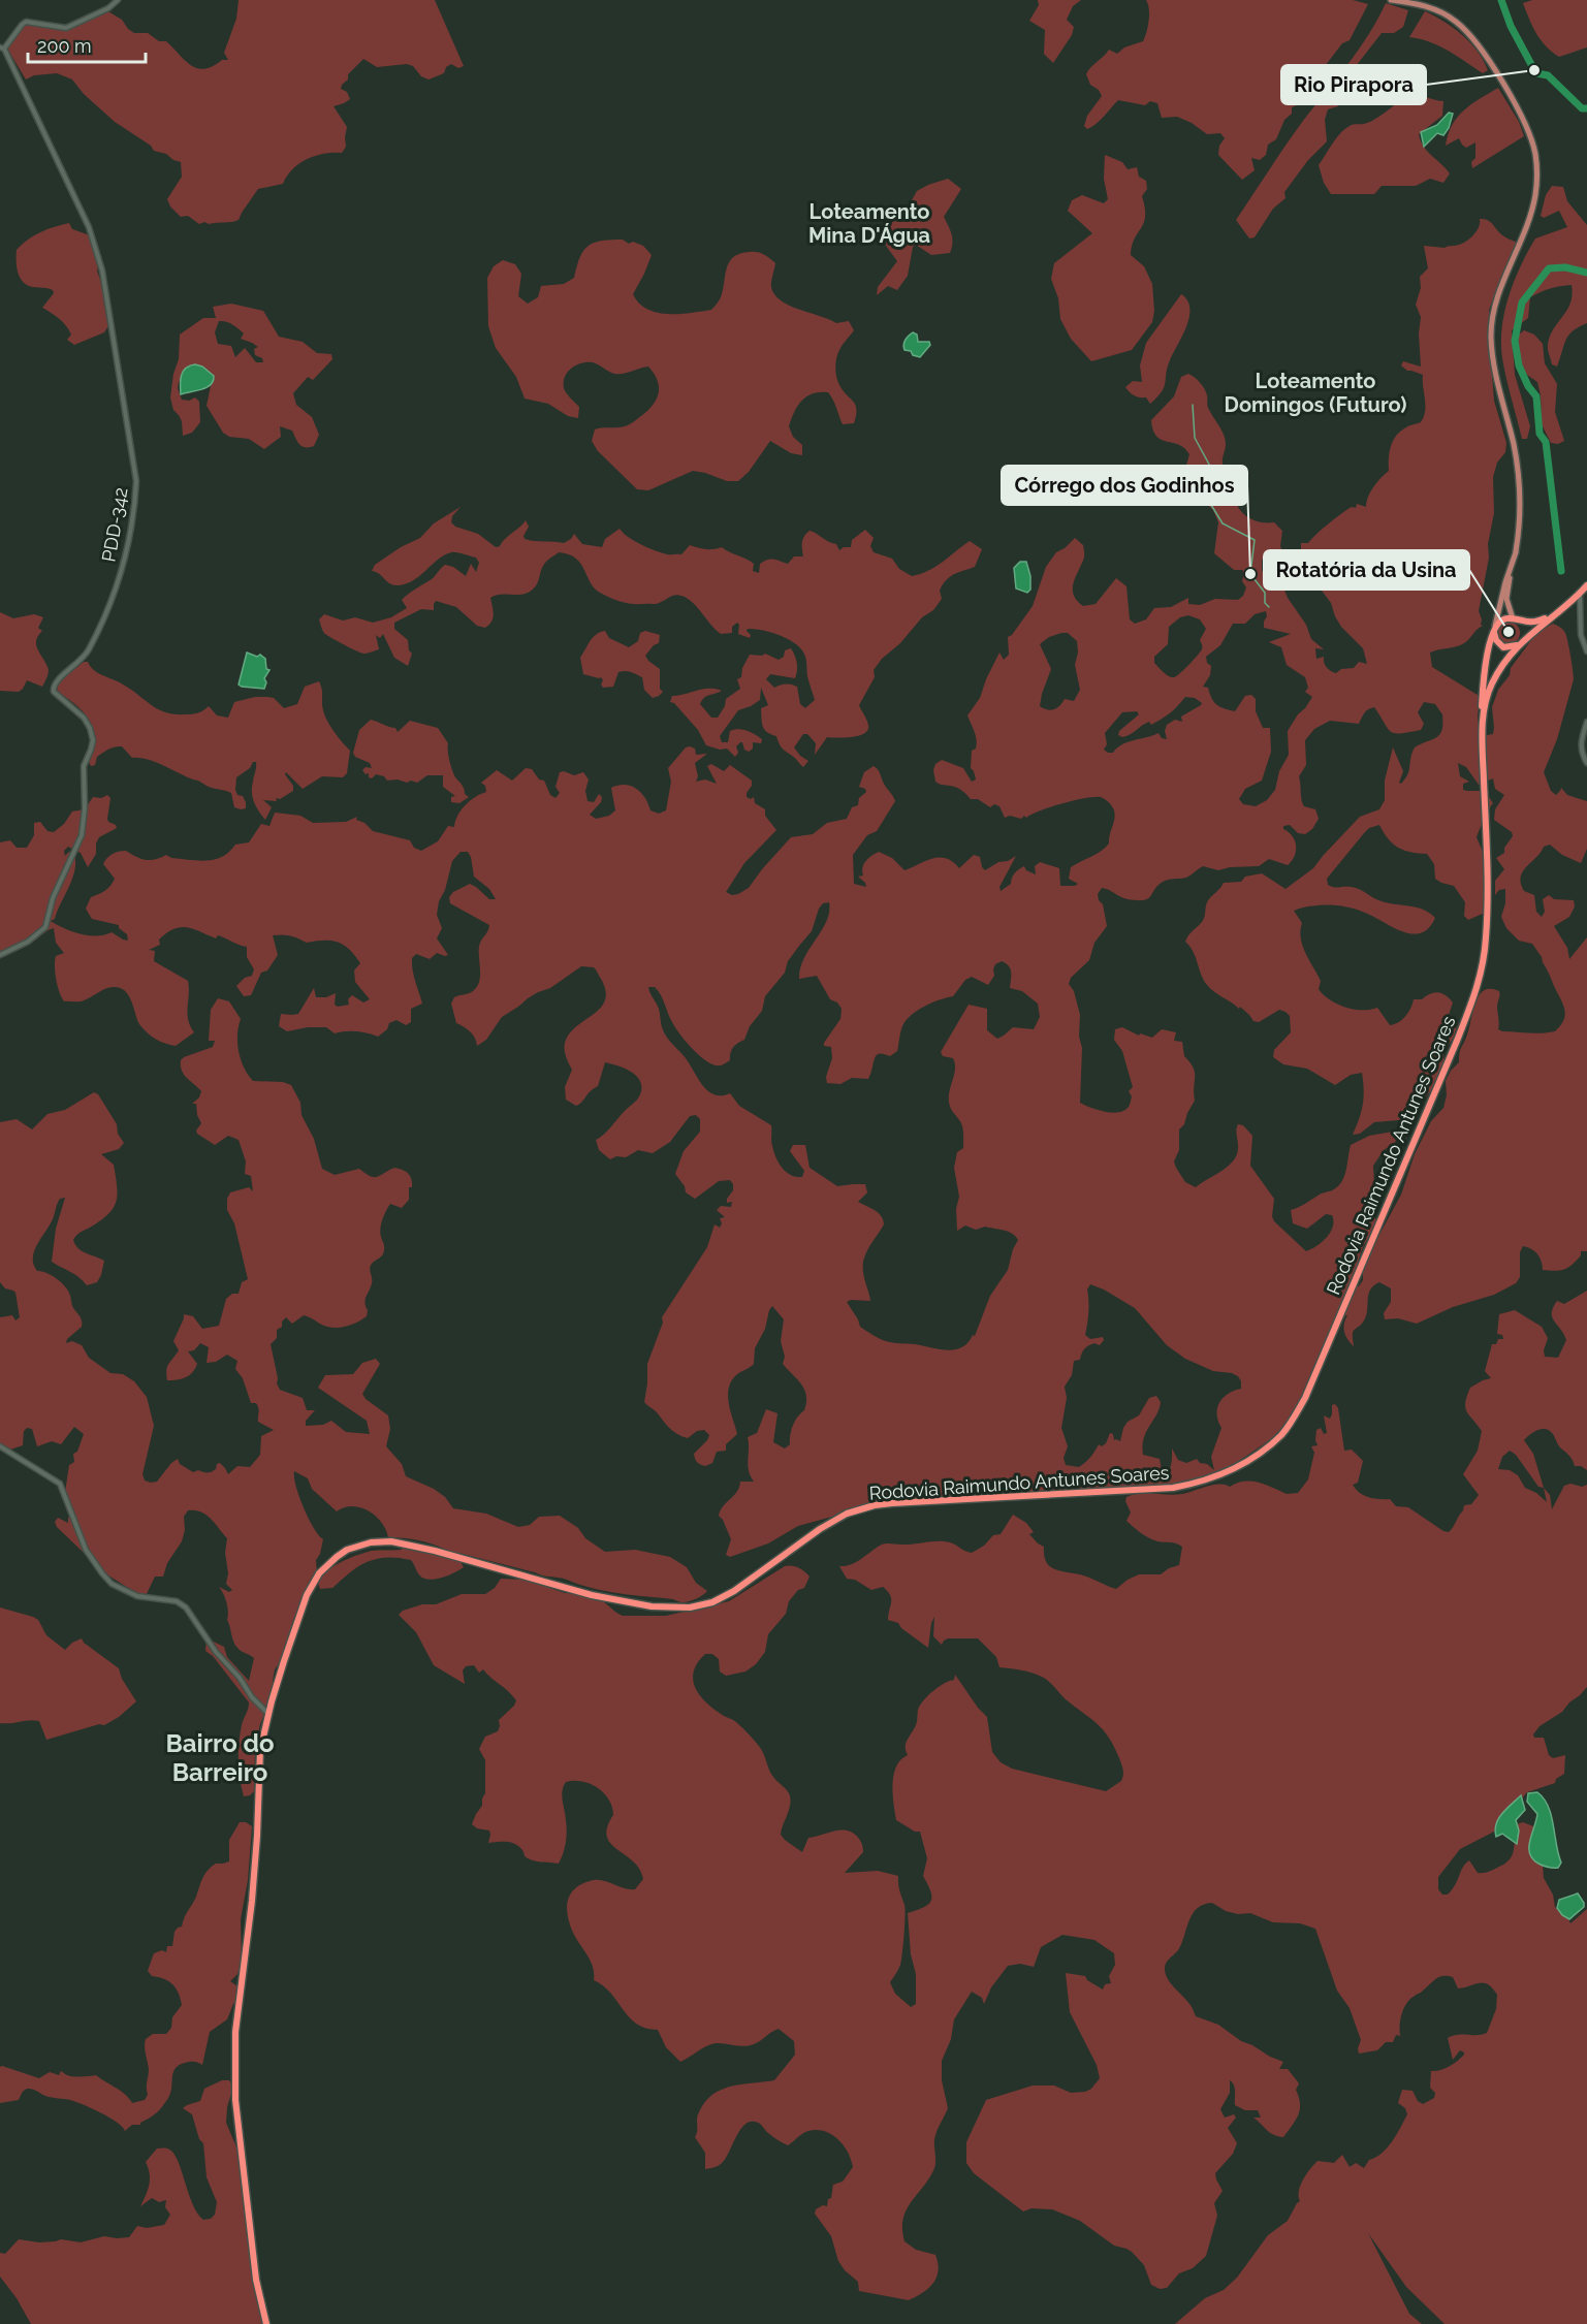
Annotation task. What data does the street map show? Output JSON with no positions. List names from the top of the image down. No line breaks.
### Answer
{"streets":{"highway":["Rodovia Raimundo Antunes Soares"],"street":["PDD-342"]},"districts":["Loteamento Mina D'Água","Loteamento Domingos (Futuro)","Bairro do Barreiro"],"places":["Rio Pirapora","Córrego dos Godinhos","Rotatória da Usina"],"scale_bar":"200 m"}
